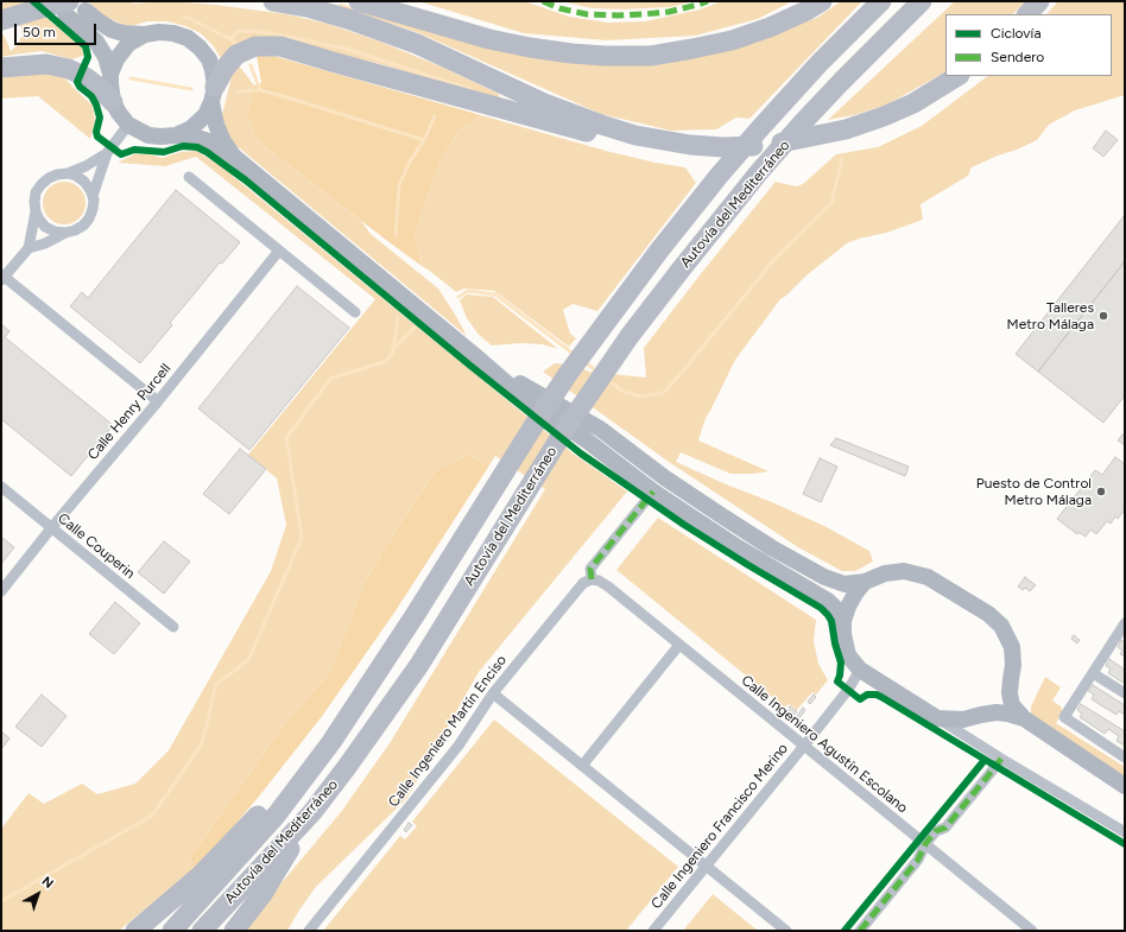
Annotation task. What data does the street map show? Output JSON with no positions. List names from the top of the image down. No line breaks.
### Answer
{"streets":{"highway":["Autovía del Mediterráneo"],"street":["Calle Henry Purcell","Calle Couperin","Calle Ingeniero Martín Enciso","Calle Ingeniero Agustín Escolano","Calle Ingeniero Francisco Merino"]},"crossings":[["Calle Henry Purcell","Calle Couperin"],["Calle Ingeniero Martín Enciso","Calle Ingeniero Agustín Escolano"],["Calle Ingeniero Agustín Escolano","Calle Ingeniero Francisco Merino"]],"places":["Talleres Metro Málaga","Puesto de Control Metro Málaga"],"legend":["Ciclovía","Sendero"],"scale_bar":"50 m","north":"top right"}
